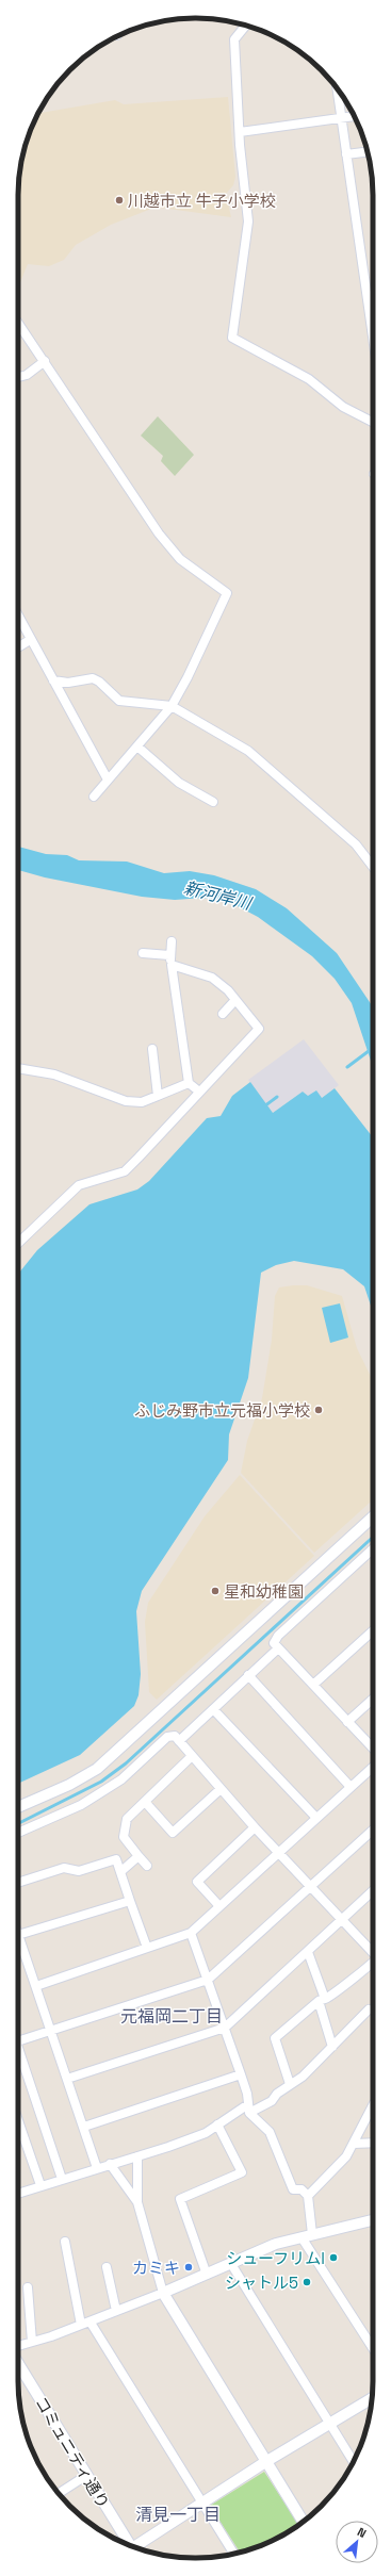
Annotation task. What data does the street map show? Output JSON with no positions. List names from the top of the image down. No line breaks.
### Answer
{"streets":{"street":["コミュニティ通り"]},"districts":["元福岡二丁目","清見一丁目"],"water":["新河岸川"],"places":["川越市立 牛子小学校","ふじみ野市立元福小学校","星和幼稚園","シューフリムI","カミキ","シャトル5"],"north":"top right"}
